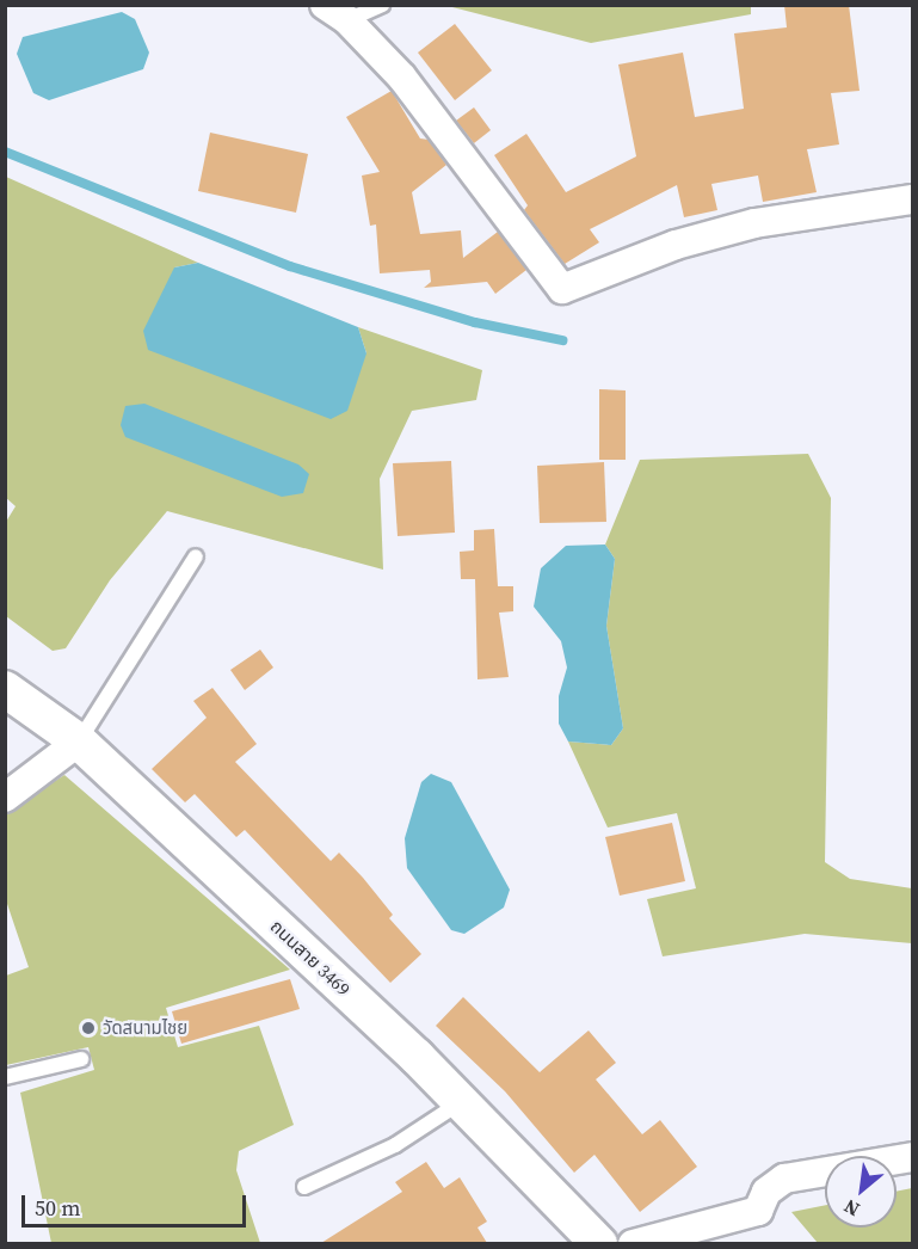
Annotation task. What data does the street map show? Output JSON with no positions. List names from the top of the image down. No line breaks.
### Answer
{"streets":{"street":["ถนนสาย 3469"]},"places":["วัดสนามไชย"],"scale_bar":"50 m","north":"bottom left"}
